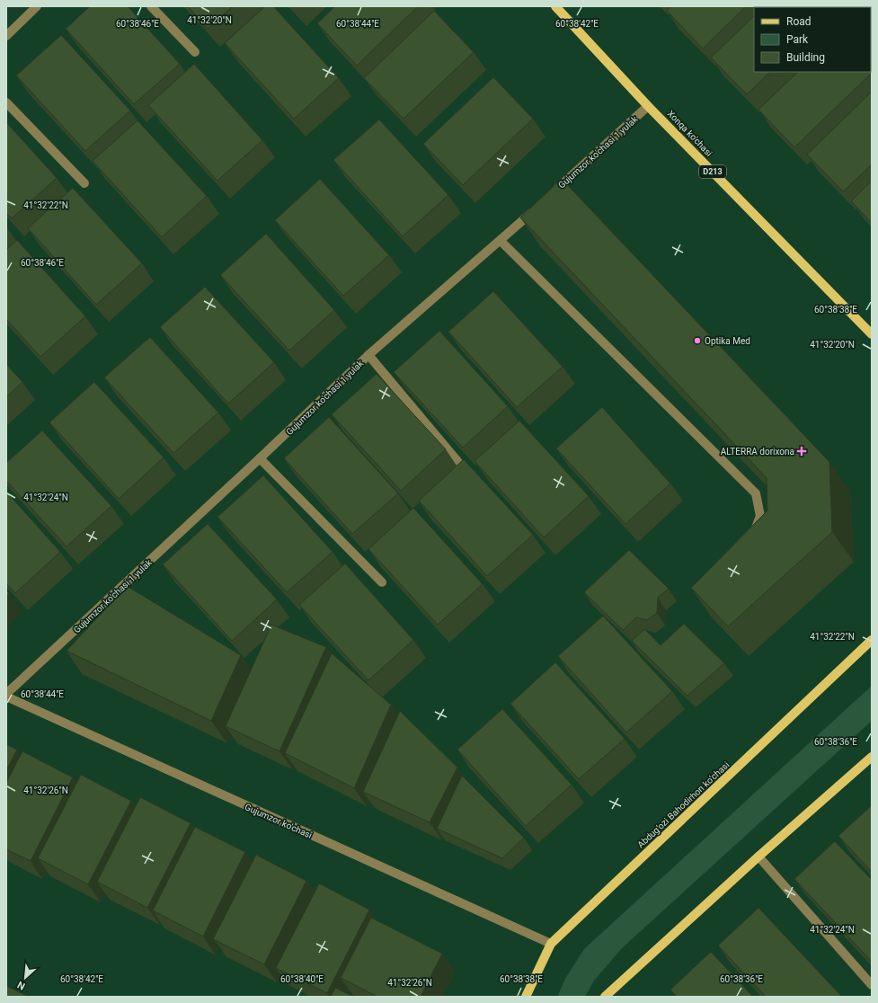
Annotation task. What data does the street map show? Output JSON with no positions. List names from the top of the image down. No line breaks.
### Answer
{"streets":{"main road":["Xonqa ko'chasi","D213","Abdug’ozi Bahodirhon ko’chasi"],"street":["Gujumzor ko'chasi 1 yulak","Gujumzor ko'chasi"]},"crossings":[["Xonqa ko'chasi","Gujumzor ko'chasi 1 yulak"],["Abdug’ozi Bahodirhon ko’chasi","Gujumzor ko'chasi"]],"places":{"other":["Optika Med"],"health":["ALTERRA dorixona"]},"legend":["Road","Park","Building"],"north":"bottom left","coordinates":["41°32'20\"N","60°38'46\"E","60°38'44\"E","60°38'42\"E","41°32'22\"N","60°38'38\"E","41°32'24\"N","60°38'36\"E","41°32'26\"N","60°38'40\"E"]}
